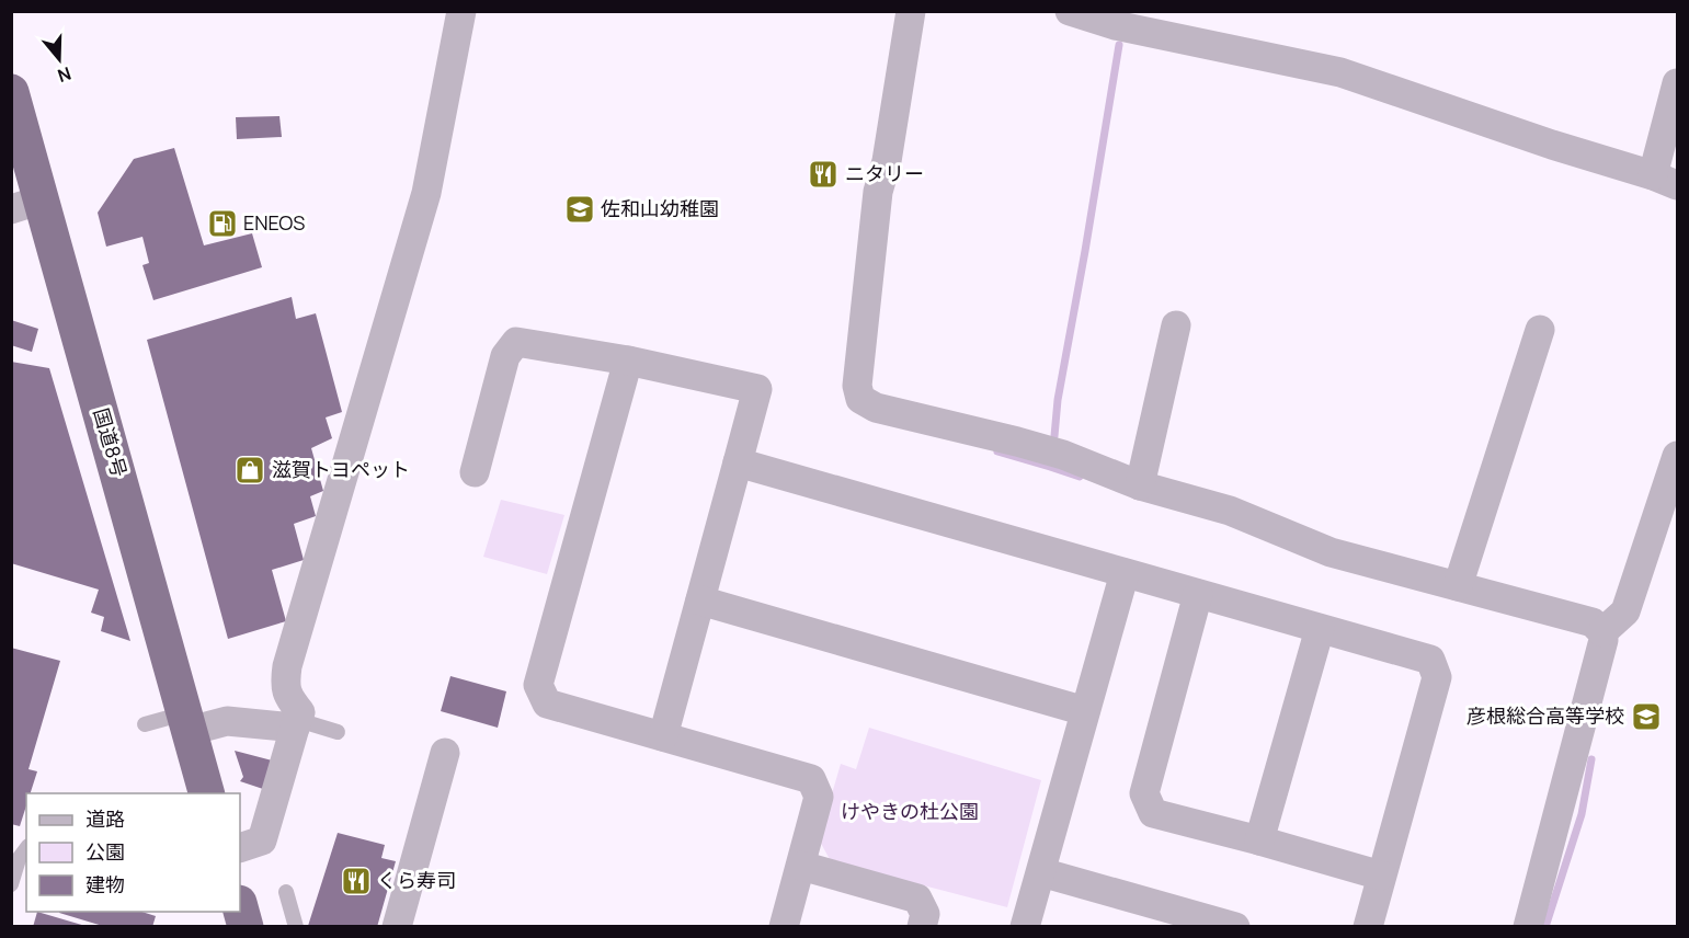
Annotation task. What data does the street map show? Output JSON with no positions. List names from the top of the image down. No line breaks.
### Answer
{"streets":{"highway":["国道8号"]},"parks":["けやきの杜公園"],"places":{"restaurant":["ニタリー","くら寿司"],"school or university":["佐和山幼稚園","彦根総合高等学校"],"fuel station":["ENEOS"],"shop":["滋賀トヨペット"]},"legend":["道路","公園","建物"],"north":"bottom"}
